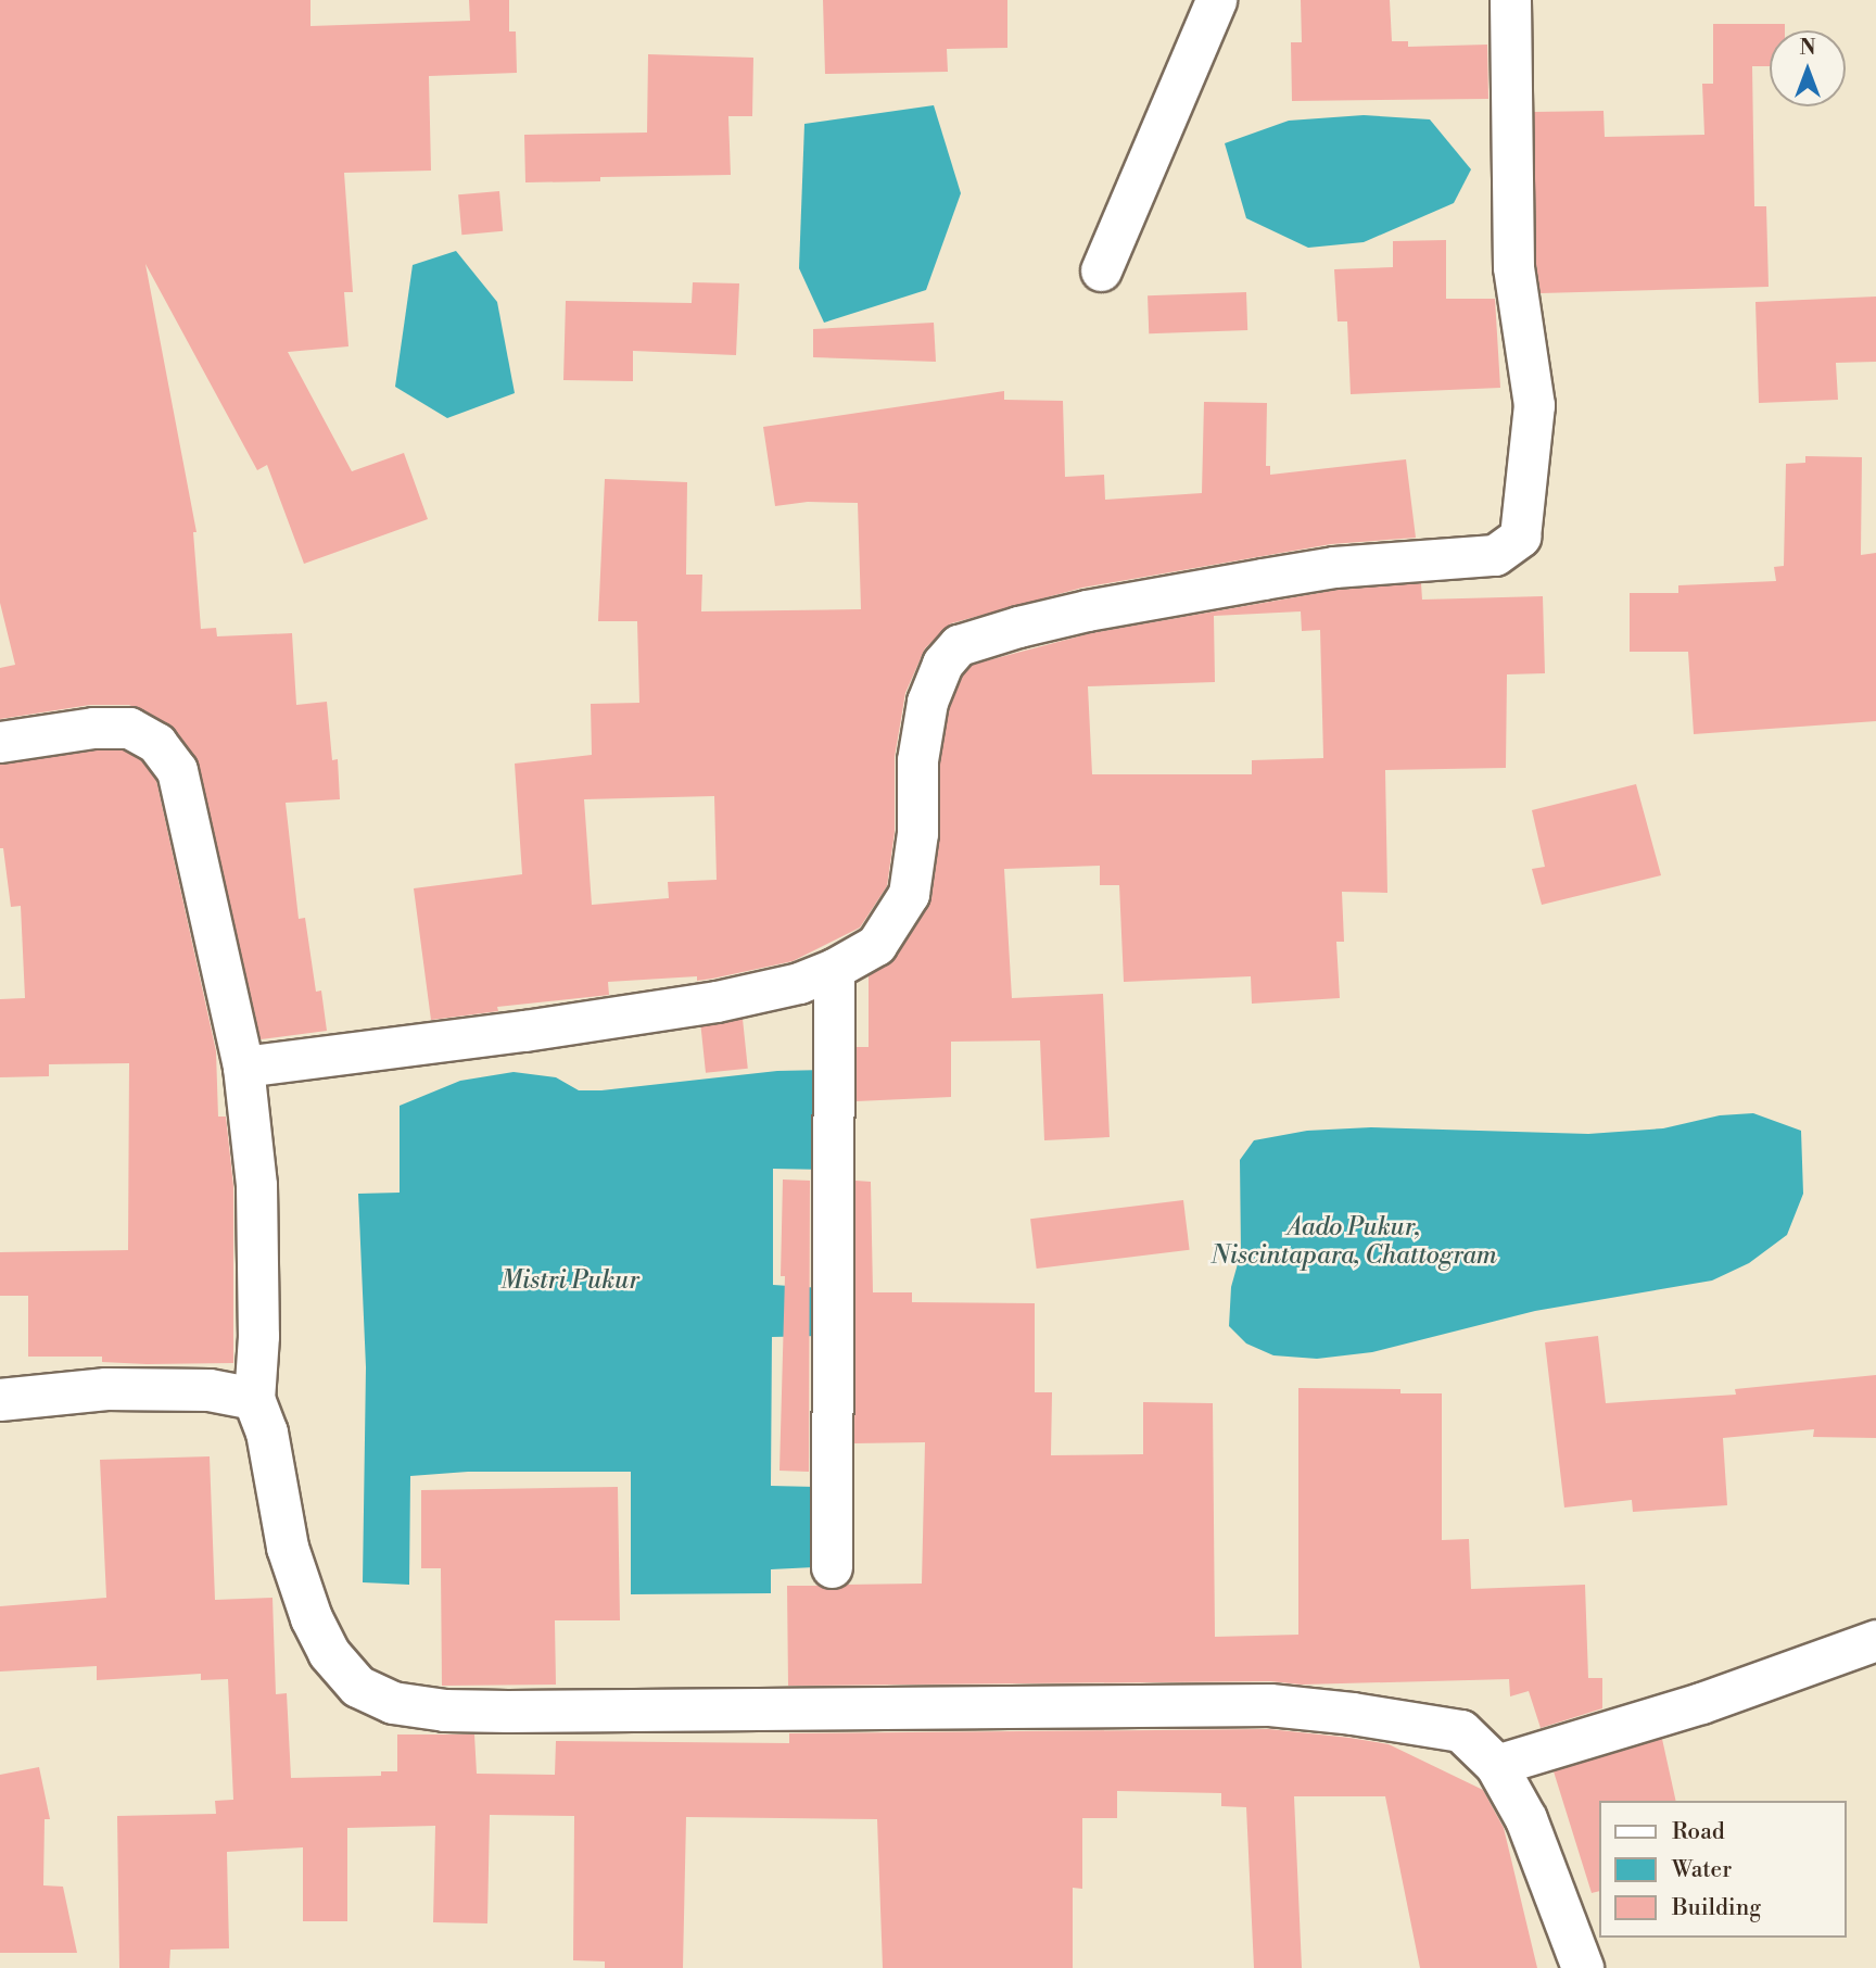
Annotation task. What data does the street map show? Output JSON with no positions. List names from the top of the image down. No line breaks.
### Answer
{"water":["Aado Pukur, Niscintapara, Chattogram","Mistri Pukur"],"legend":["Road","Water","Building"],"north":"top"}
